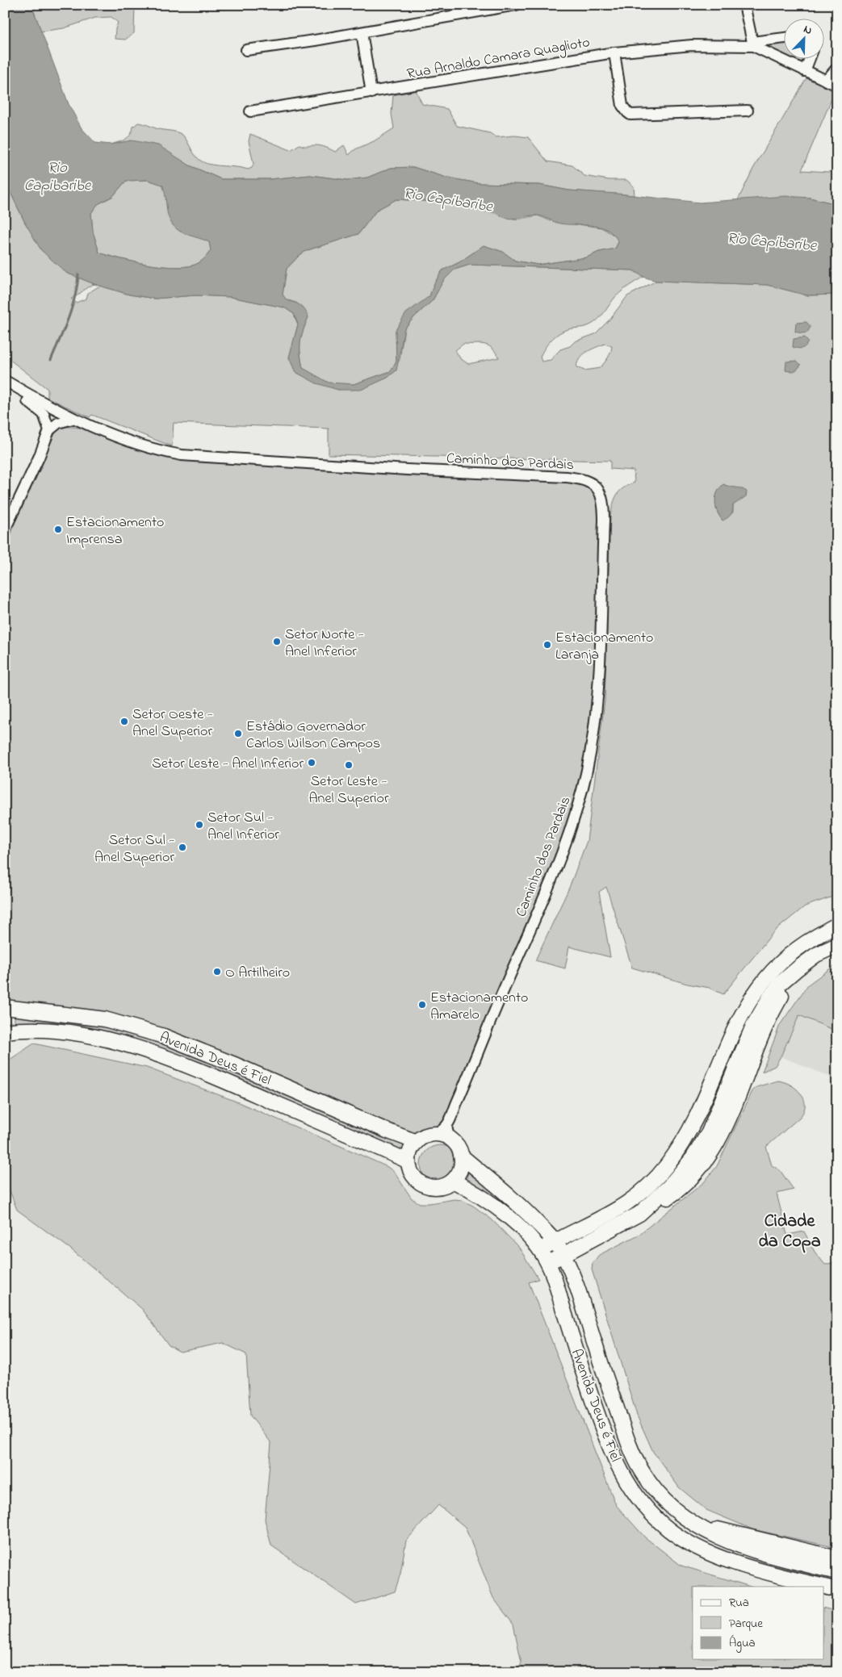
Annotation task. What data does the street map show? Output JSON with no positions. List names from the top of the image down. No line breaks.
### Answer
{"streets":{"main road":["Avenida Deus é Fiel"],"street":["Rua Arnaldo Camara Quaglioto","Caminho dos Pardais"]},"crossings":[["Caminho dos Pardais","Avenida Deus é Fiel"]],"districts":["Cidade da Copa"],"water":["Rio Capibaribe"],"places":["Estacionamento Imprensa","Setor Norte - Anel Inferior","Estacionamento Laranja","Setor Oeste - Anel Superior","Estádio Governador Carlos Wilson Campos","Setor Leste - Anel Inferior","Setor Leste - Anel Superior","Setor Sul - Anel Inferior","Setor Sul - Anel Superior","O Artilheiro","Estacionamento Amarelo"],"legend":["Rua","Parque","Água"],"north":"top right"}
